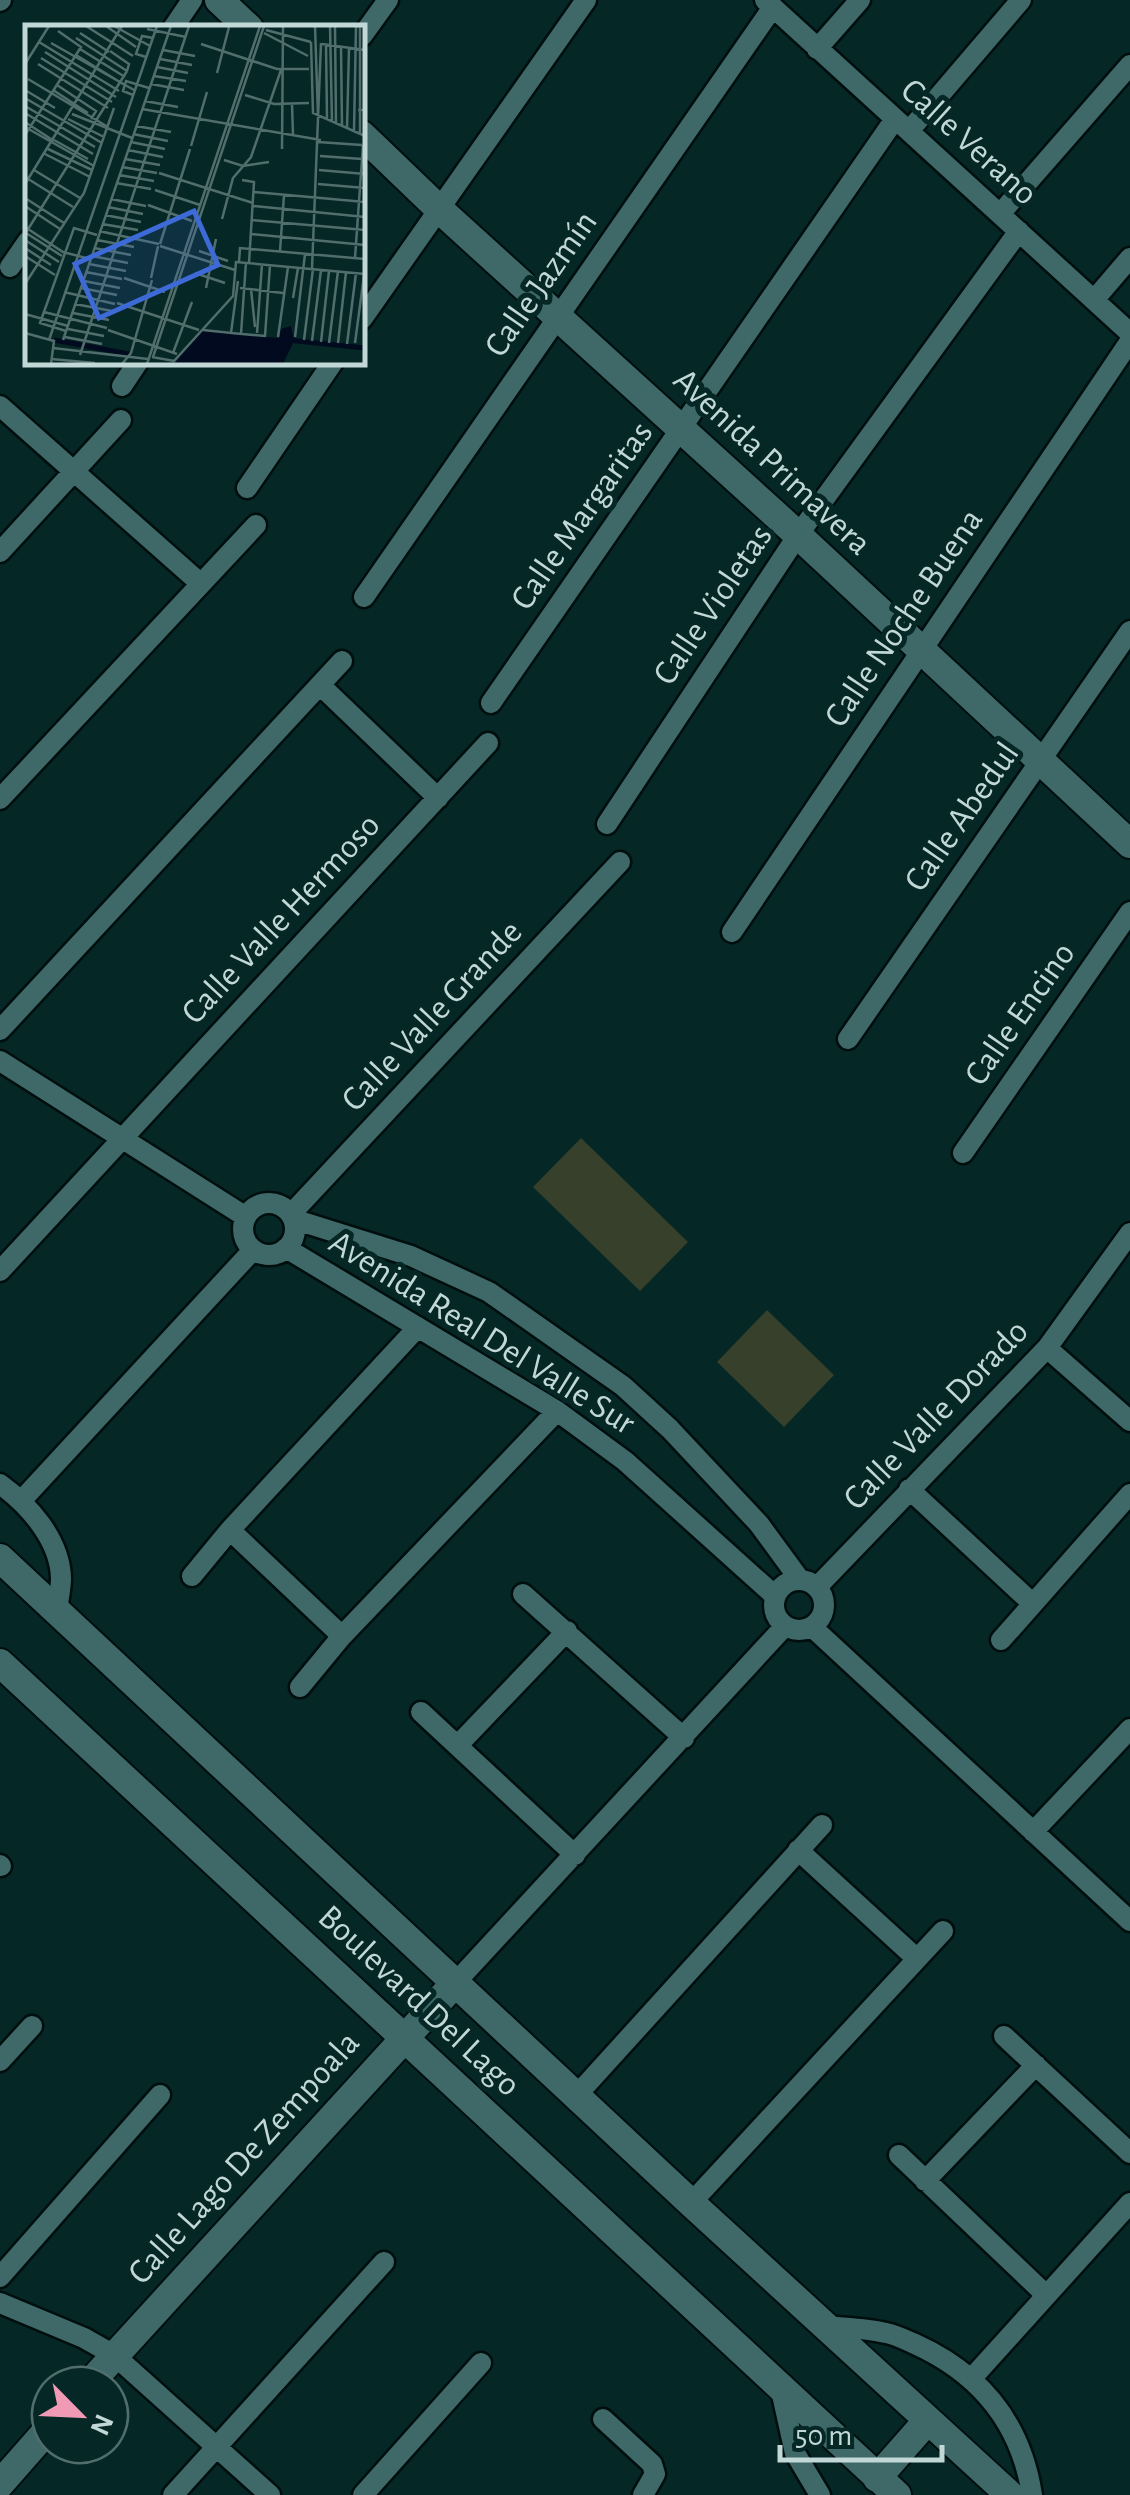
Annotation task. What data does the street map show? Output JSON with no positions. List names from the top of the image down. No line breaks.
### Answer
{"streets":{"street":["Calle Verano","Calle Jazmín","Avenida Primavera","Calle Margaritas","Calle Violetas","Calle Noche Buena","Calle Abedul","Calle Valle Hermoso","Calle Encino","Calle Valle Grande","Avenida Real Del Valle Sur","Calle Valle Dorado","Boulevard Del Lago","Calle Lago De Zempoala"]},"crossings":[["Calle Verano","Calle Jazmín"],["Calle Verano","Calle Margaritas"],["Calle Verano","Calle Violetas"],["Calle Jazmín","Avenida Primavera"],["Avenida Primavera","Calle Margaritas"],["Avenida Primavera","Calle Violetas"],["Avenida Primavera","Calle Noche Buena"],["Avenida Primavera","Calle Abedul"],["Calle Valle Grande","Avenida Real Del Valle Sur"],["Avenida Real Del Valle Sur","Calle Valle Dorado"],["Boulevard Del Lago","Calle Lago De Zempoala"]],"scale_bar":"50 m","north":"bottom right"}
